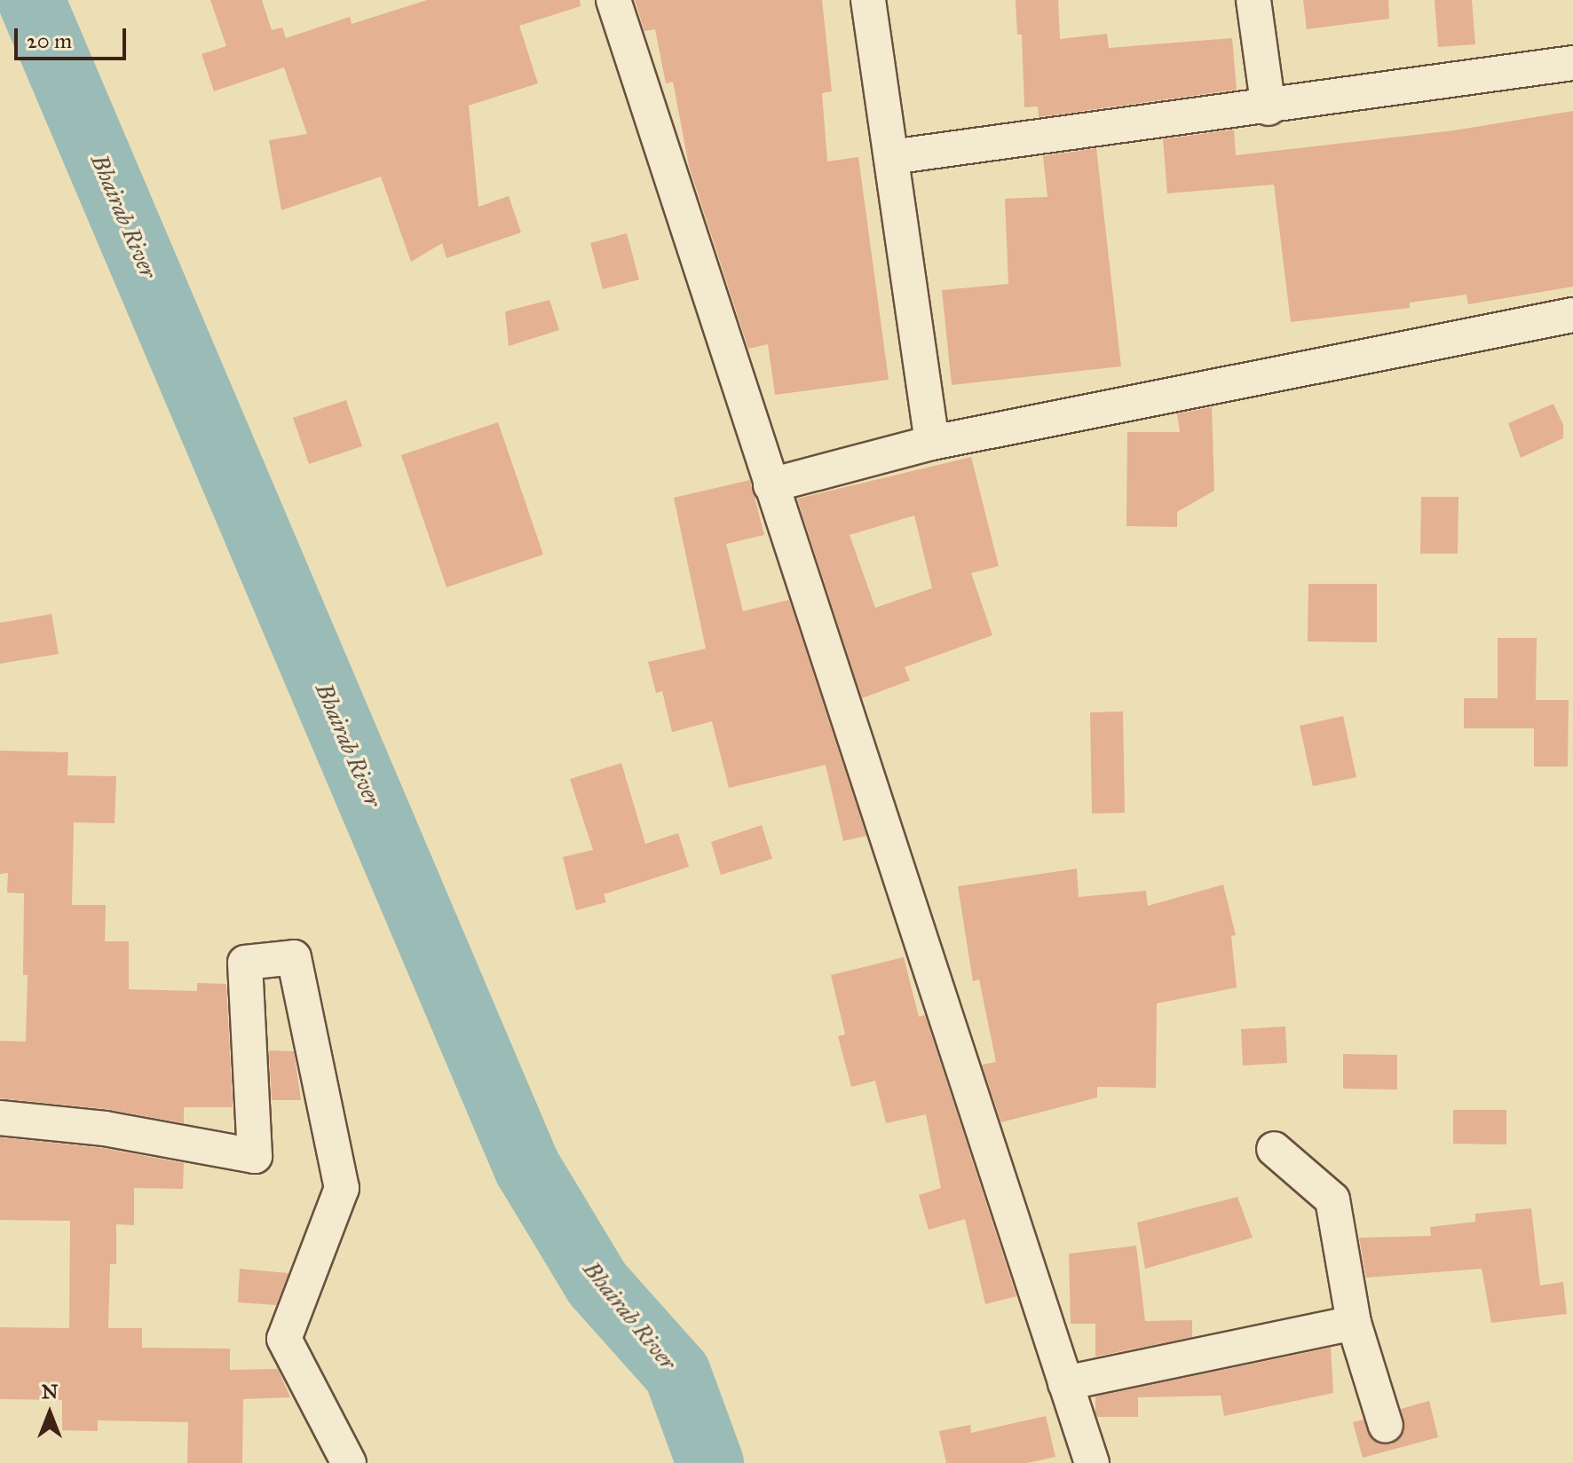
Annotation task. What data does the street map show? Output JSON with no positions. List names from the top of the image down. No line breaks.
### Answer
{"water":["Bhairab River"],"scale_bar":"20 m","north":"top"}
